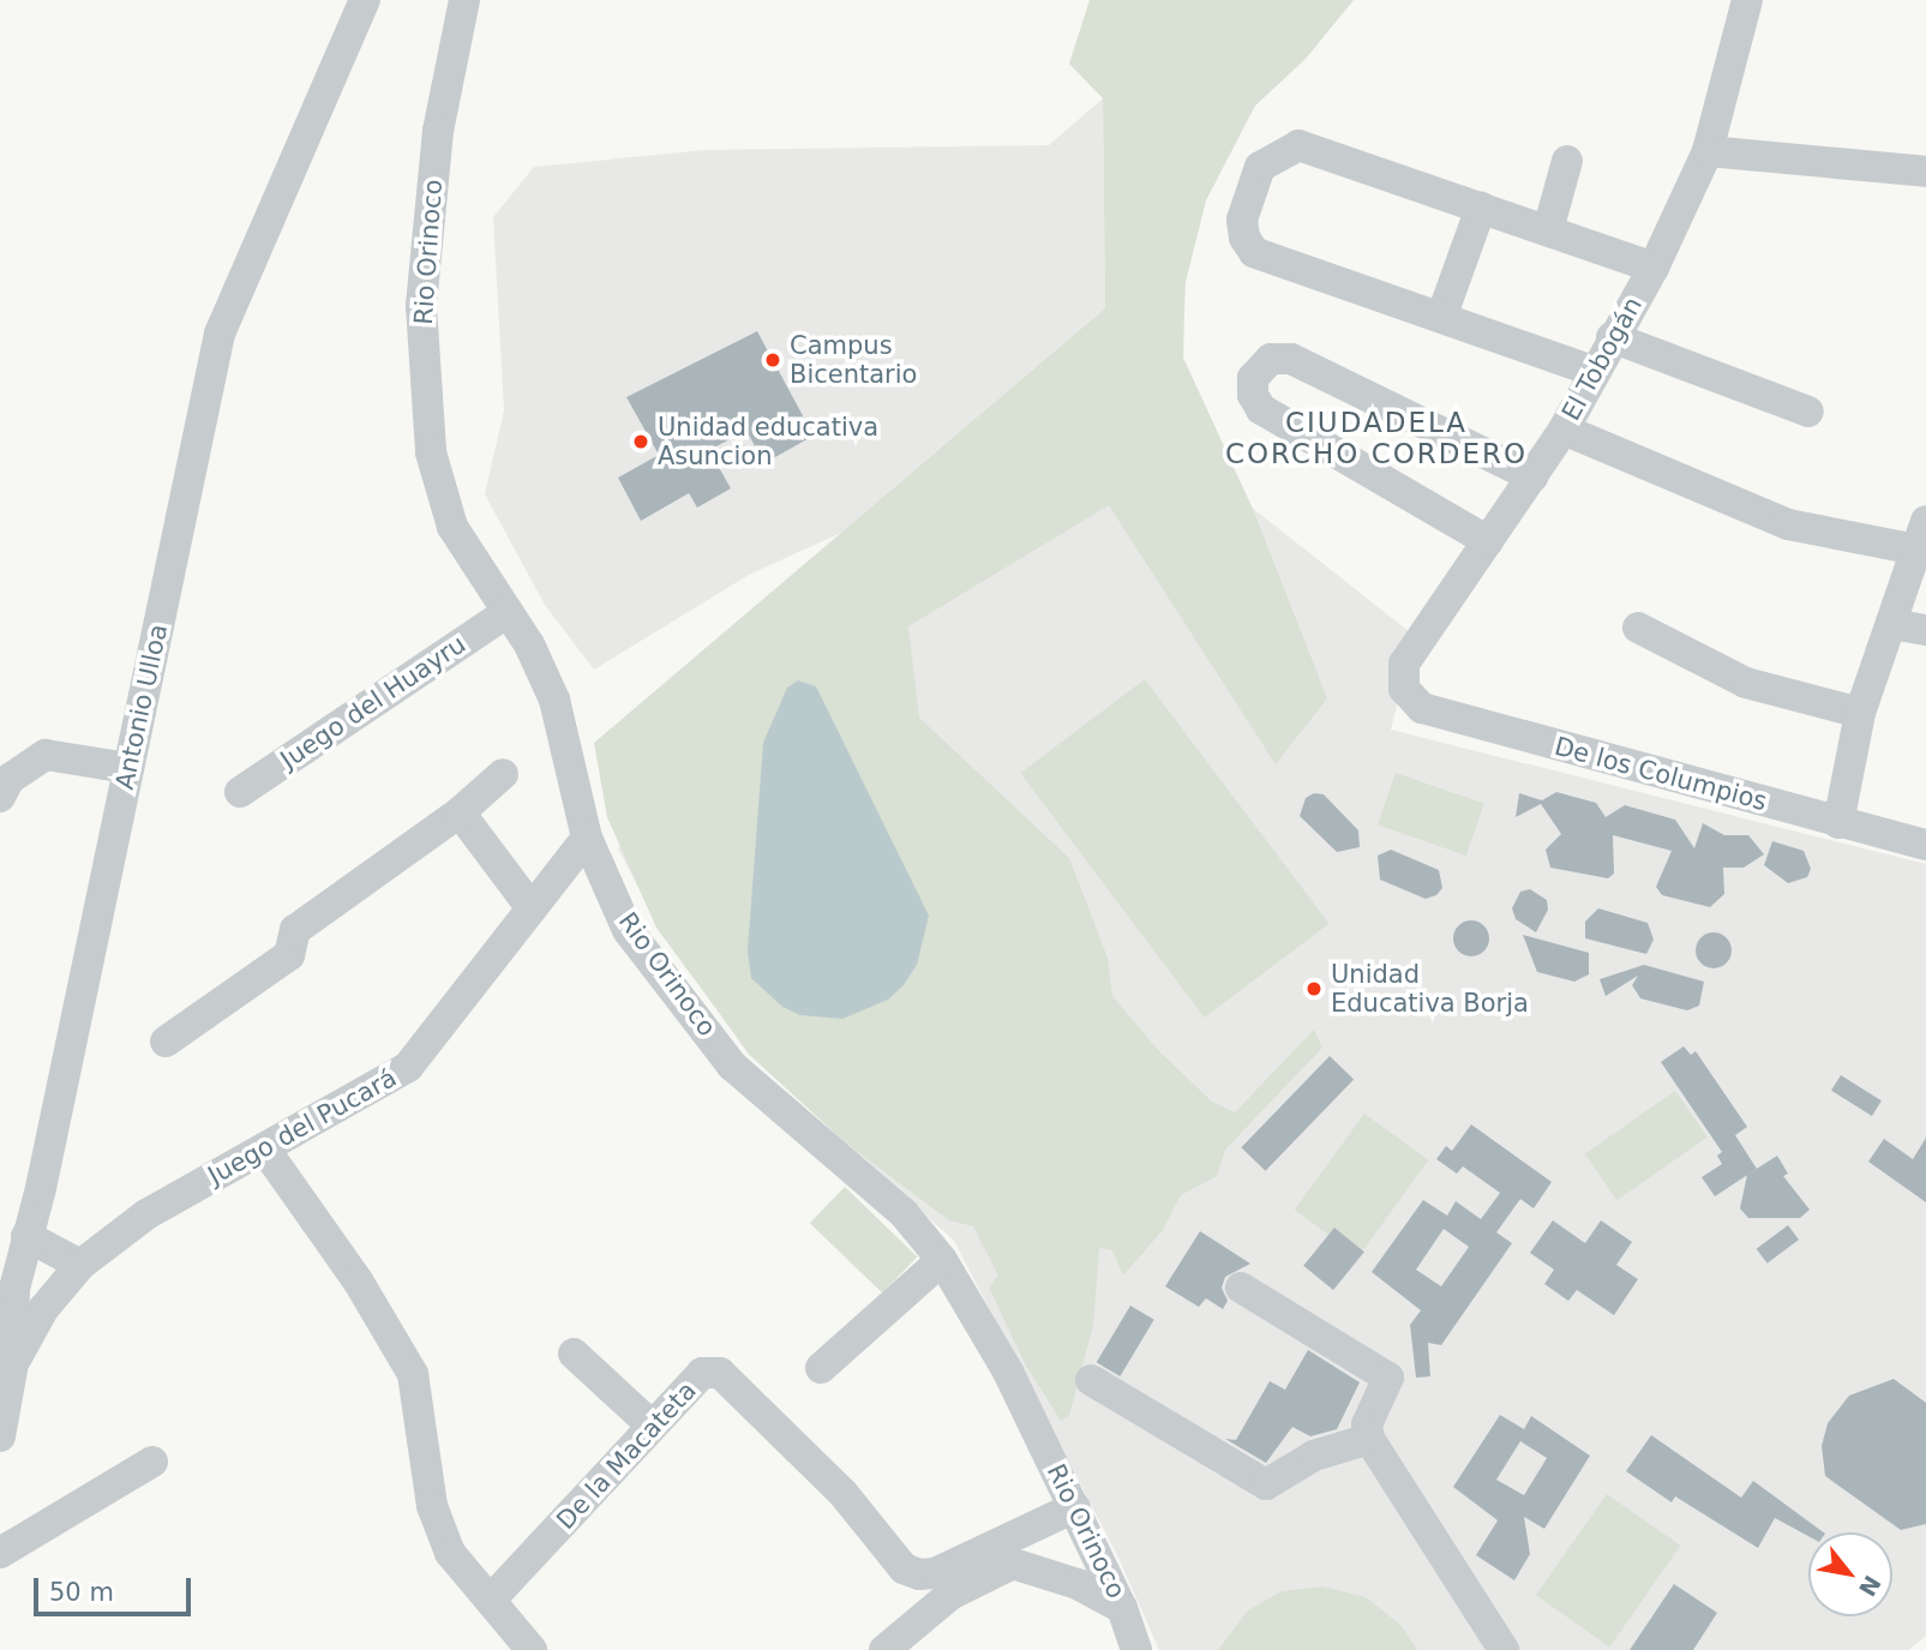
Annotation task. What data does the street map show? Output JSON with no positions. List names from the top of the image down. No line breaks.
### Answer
{"streets":{"street":["Rio Orinoco","El Tobogán","Juego del Huayru","Antonio Ulloa","De los Columpios","Juego del Pucará","De la Macateta"]},"crossings":[["Rio Orinoco","Juego del Huayru"],["Rio Orinoco","Juego del Pucará"],["Rio Orinoco","De la Macateta"],["El Tobogán","De los Columpios"],["Antonio Ulloa","Juego del Pucará"]],"districts":["CIUDADELA CORCHO CORDERO"],"places":["Campus Bicentario","Unidad educativa Asuncion","Unidad Educativa Borja"],"scale_bar":"50 m","north":"bottom right"}
